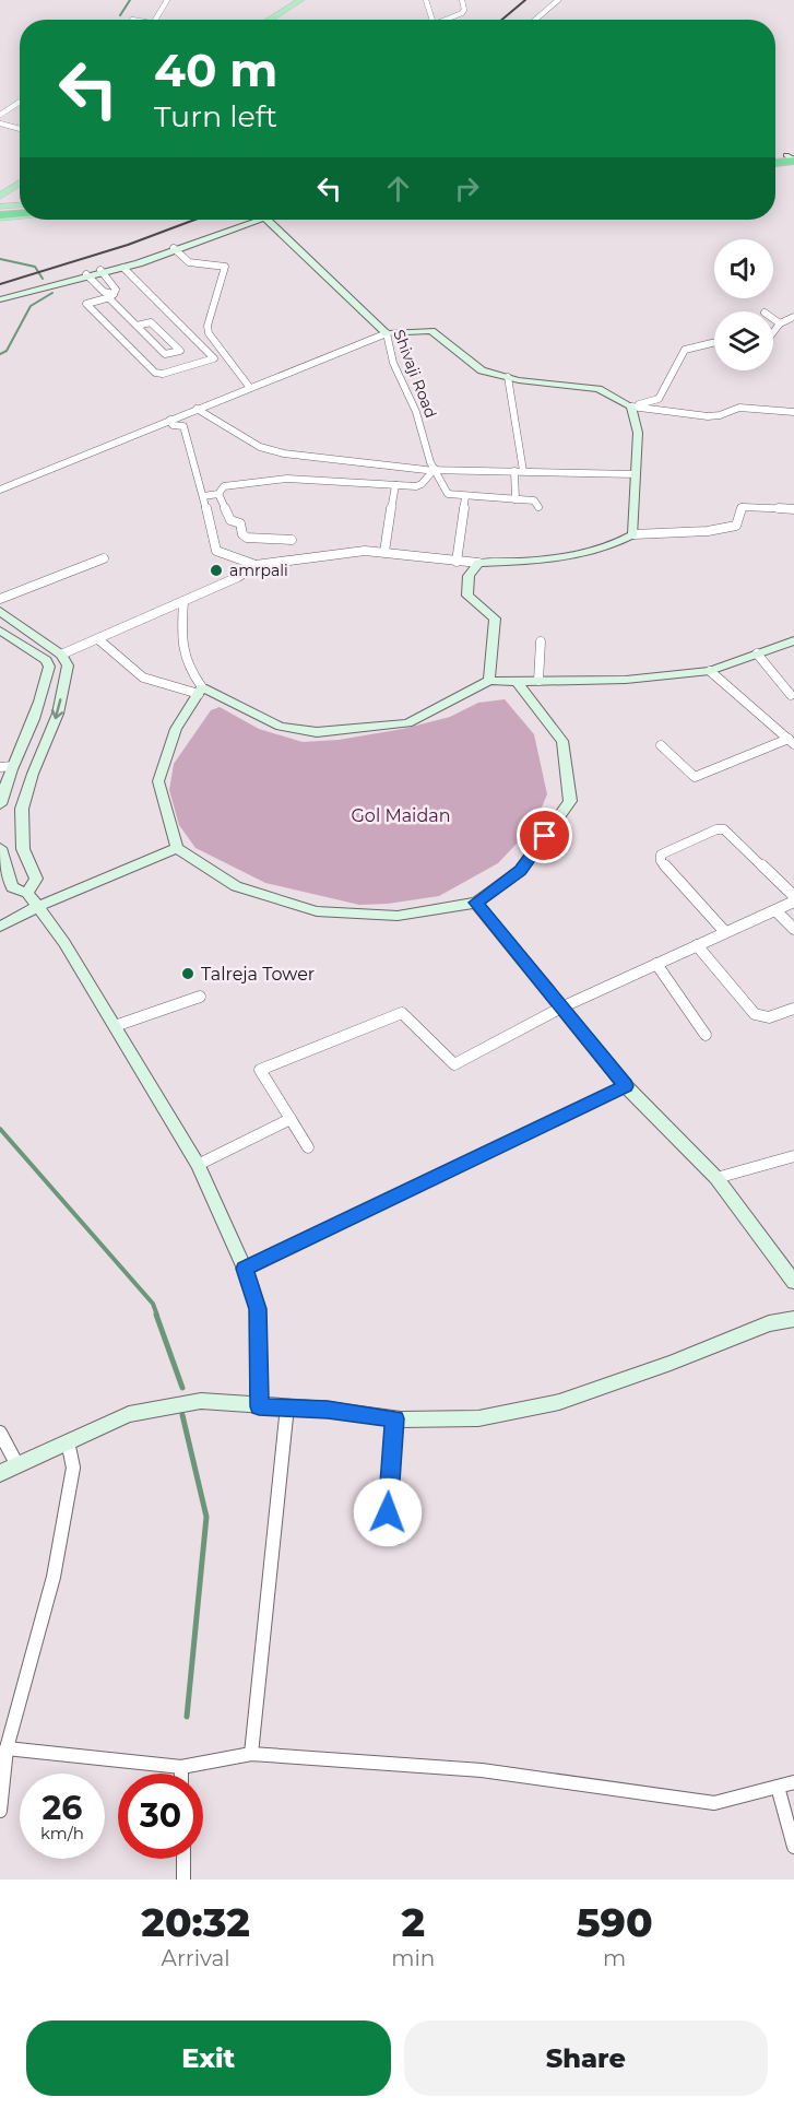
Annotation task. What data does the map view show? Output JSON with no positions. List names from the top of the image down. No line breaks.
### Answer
{"streets":{"street":["Shivaji Road"]},"parks":["Gol Maidan"],"places":["amrpali","Talreja Tower"],"page":{"turn":["40 m","Turn left"],"speed":"26 km/h","limit":"30","eta":["20:32","Arrival","2","min","590","m"],"buttons":["Exit","Share"]}}
